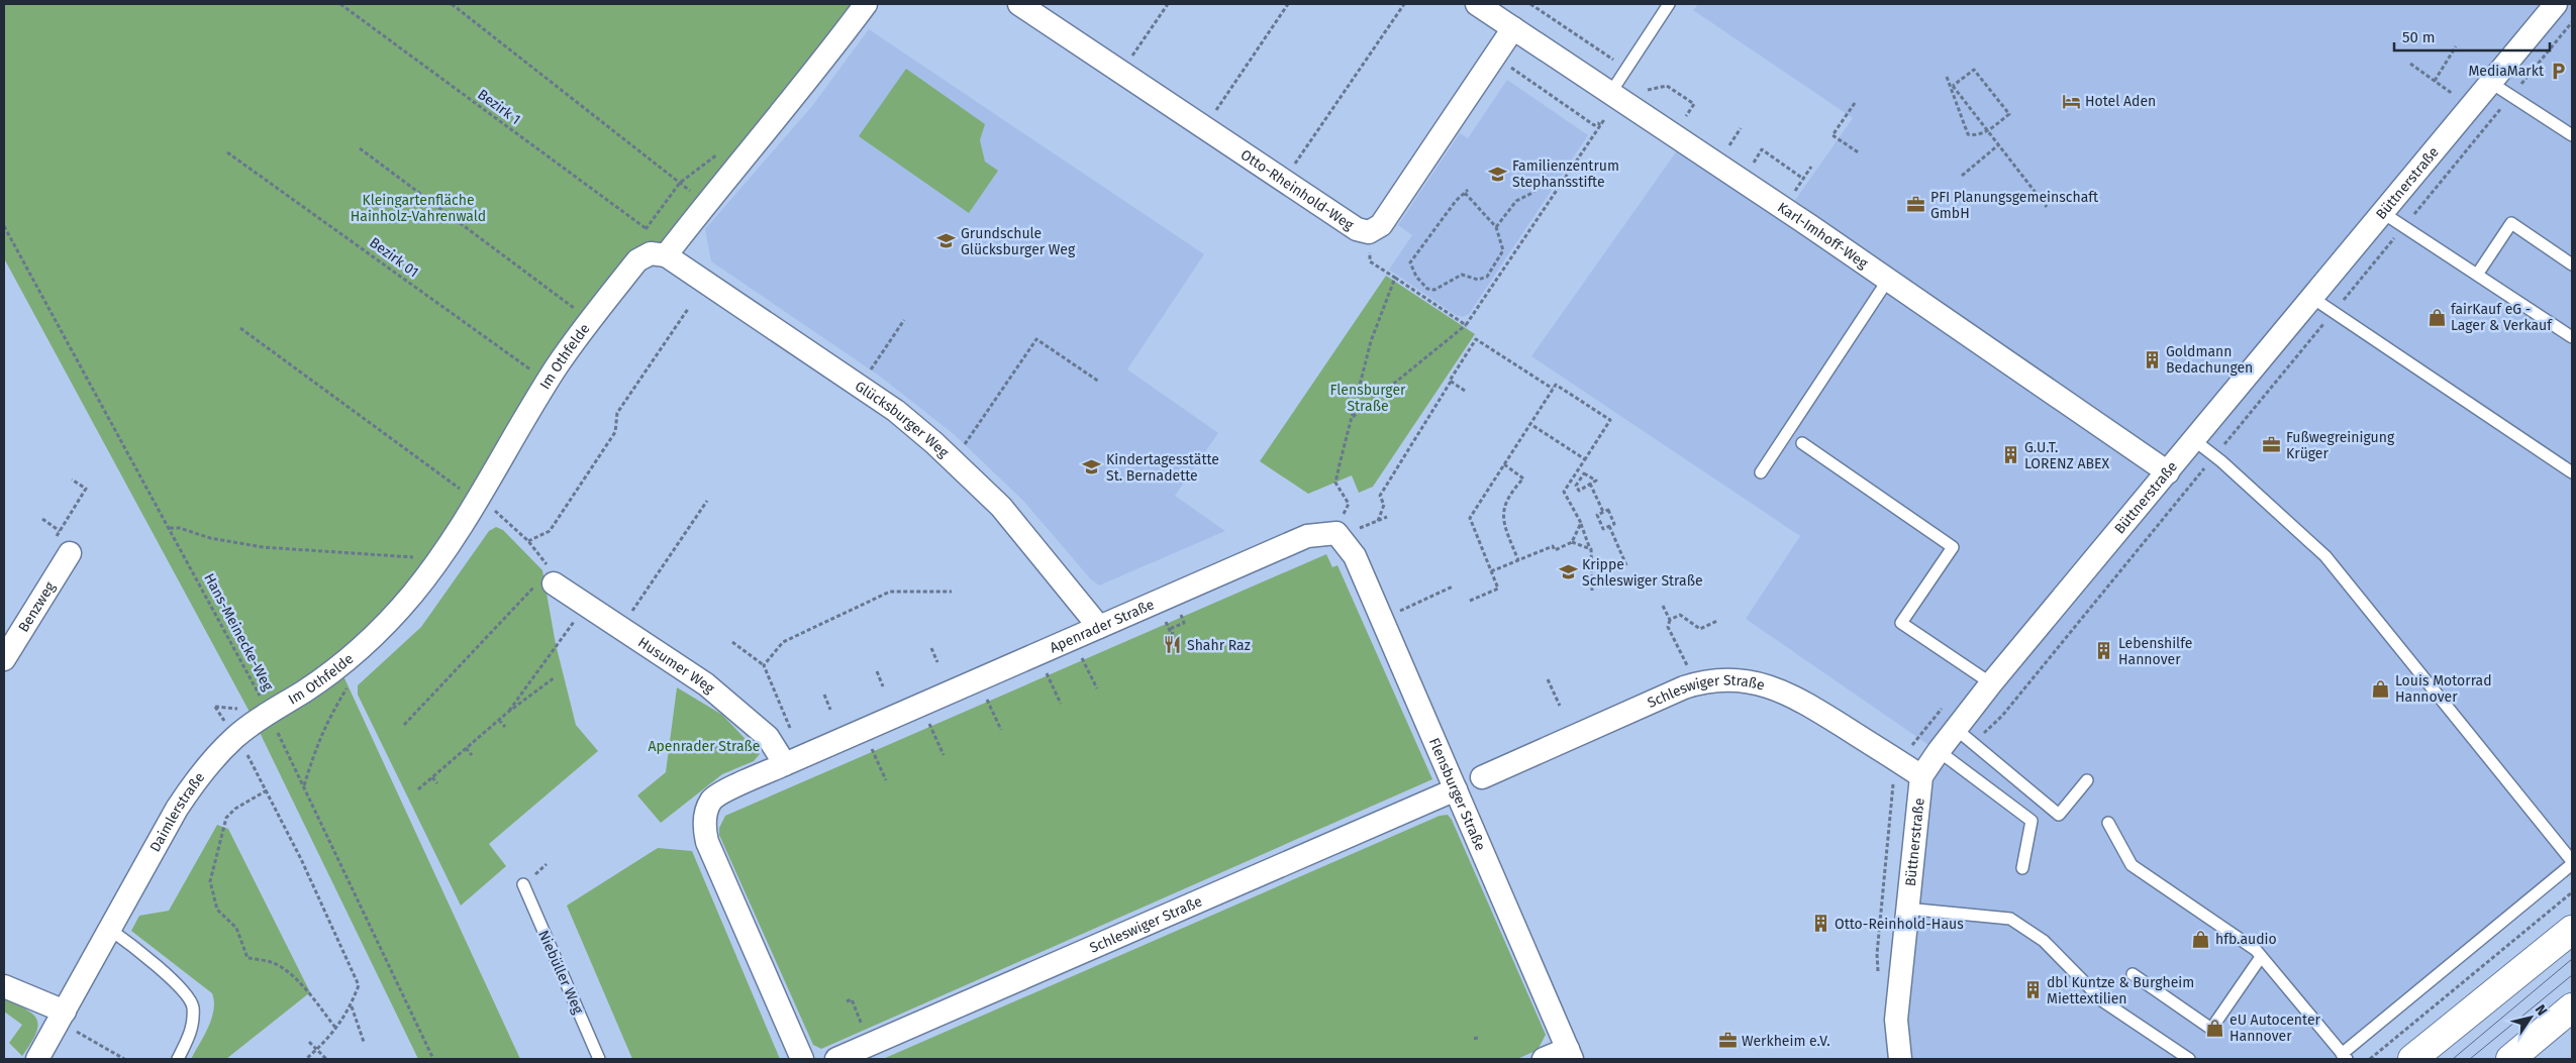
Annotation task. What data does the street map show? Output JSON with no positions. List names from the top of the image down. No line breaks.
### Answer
{"streets":{"street":["Büttnerstraße","Otto-Rheinhold-Weg","Karl-Imhoff-Weg","Im Othfelde","Glücksburger Weg","Benzweg","Apenrader Straße","Husumer Weg","Schleswiger Straße","Flensburger Straße","Daimlerstraße"],"lane":["Niebüller Weg"],"path":["Bezirk 1","Bezirk 01","Hans-Meinecke-Weg"]},"crossings":[["Büttnerstraße","Karl-Imhoff-Weg"],["Büttnerstraße","Schleswiger Straße"],["Otto-Rheinhold-Weg","Karl-Imhoff-Weg"],["Bezirk 01","Im Othfelde"],["Im Othfelde","Glücksburger Weg"],["Im Othfelde","Hans-Meinecke-Weg"],["Im Othfelde","Daimlerstraße"],["Glücksburger Weg","Apenrader Straße"],["Apenrader Straße","Husumer Weg"],["Apenrader Straße","Flensburger Straße"],["Hans-Meinecke-Weg","Daimlerstraße"],["Schleswiger Straße","Flensburger Straße"]],"parks":["Kleingartenfläche Hainholz-Vahrenwald","Flensburger Straße","Apenrader Straße"],"places":{"parking":["MediaMarkt"],"hotel":["Hotel Aden"],"school or university":["Familienzentrum Stephansstifte","Grundschule Glücksburger Weg","Kindertagesstätte St. Bernadette","Krippe Schleswiger Straße"],"office":["PFI Planungsgemeinschaft GmbH","Fußwegreinigung Krüger","Werkheim e.V."],"shop":["fairKauf eG - Lager & Verkauf","Louis Motorrad Hannover","hfb.audio","eU Autocenter Hannover"],"building":["Goldmann Bedachungen","G.U.T. LORENZ ABEX","Lebenshilfe Hannover","Otto-Reinhold-Haus","dbl Kuntze & Burgheim Miettextilien"],"restaurant":["Shahr Raz"]},"scale_bar":"50 m","north":"top right"}
